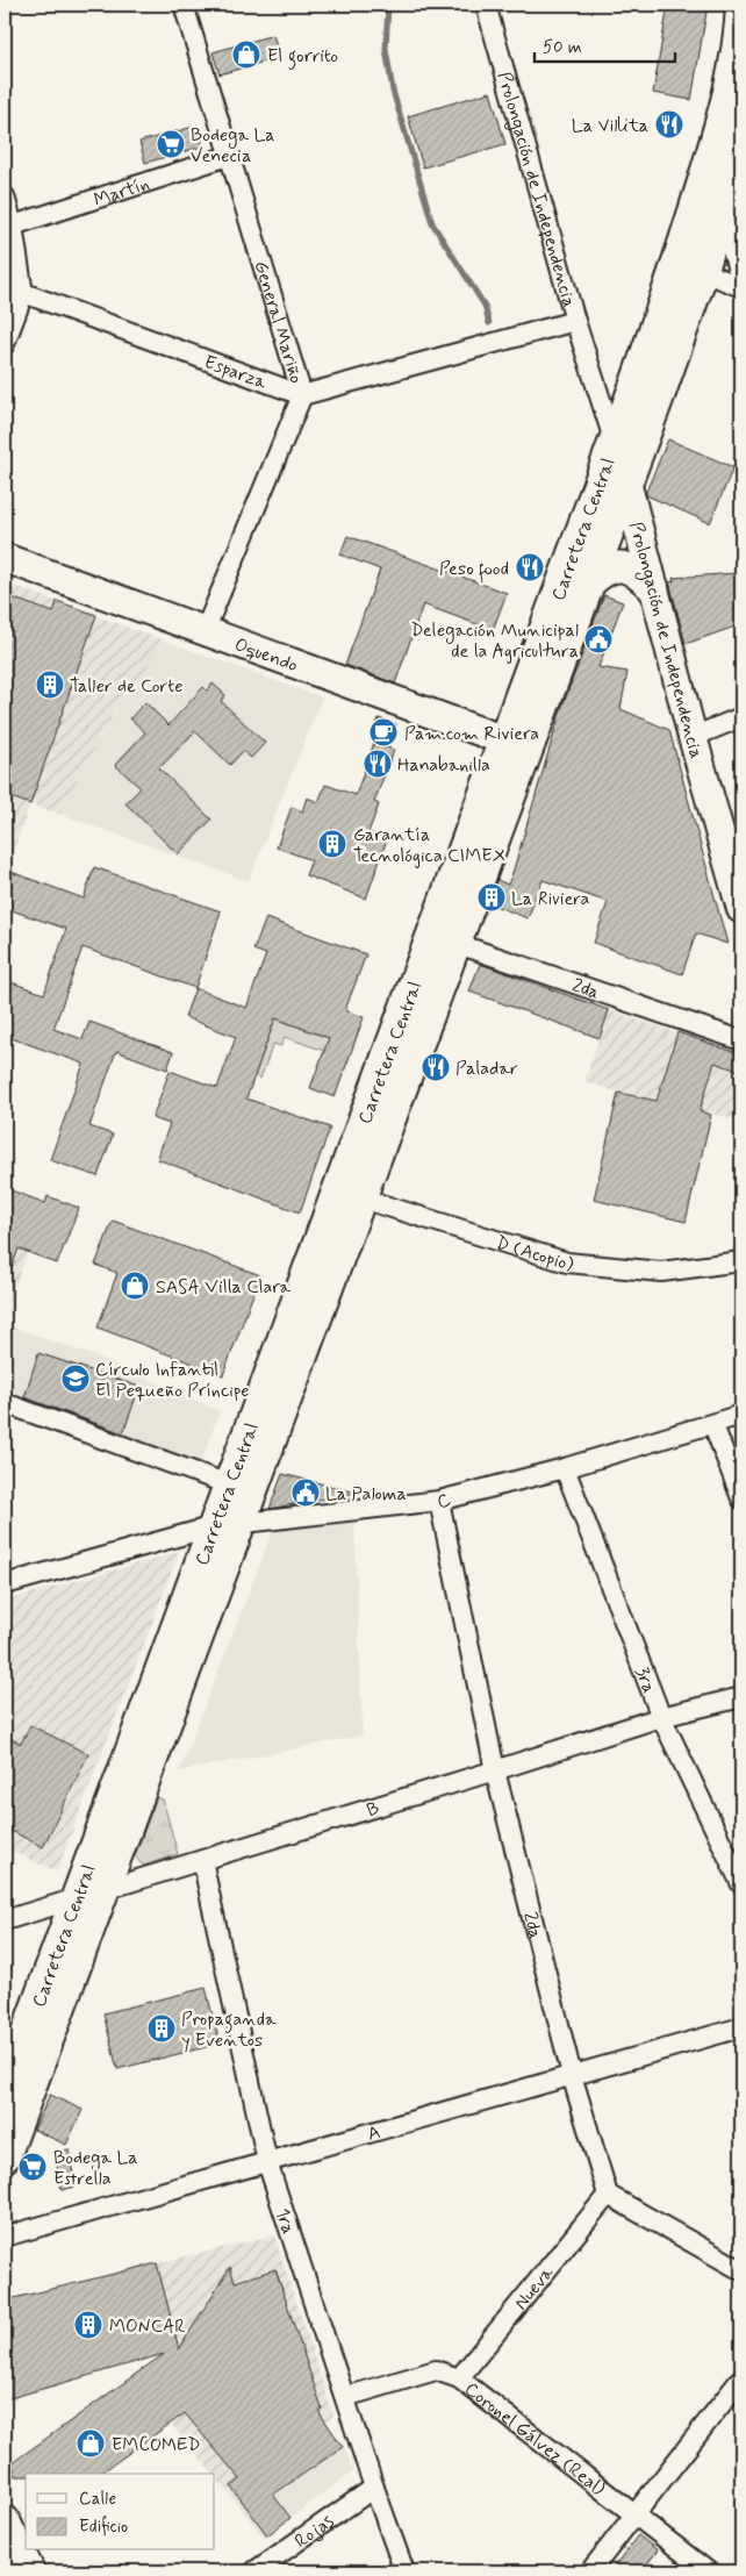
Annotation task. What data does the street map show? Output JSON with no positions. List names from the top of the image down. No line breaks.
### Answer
{"streets":{"main road":["Carretera Central"],"street":["Prolongación de Independencia","Martín","General Mariño","Esparza","Oquendo","2da","D (Acopio)","C","3ra","B","A","1ra","Nueva","Coronel Gálvez (Real)","Rojas"]},"crossings":[["Prolongación de Independencia","Carretera Central"],["Martín","General Mariño"],["General Mariño","Esparza"],["General Mariño","Oquendo"],["Carretera Central","Oquendo"],["Carretera Central","2da"],["Carretera Central","D (Acopio)"],["Carretera Central","C"],["Carretera Central","B"],["2da","C"],["2da","B"],["2da","A"],["2da","Nueva"],["C","3ra"],["3ra","B"],["B","1ra"],["A","1ra"],["1ra","Coronel Gálvez (Real)"],["1ra","Rojas"],["Nueva","Coronel Gálvez (Real)"]],"places":{"shop":["El gorrito","SASA Villa Clara","EMCOMED"],"restaurant":["La Villita","Peso food","Hanabanilla","Paladar"],"supermarket":["Bodega La Venecia","Bodega La Estrella"],"public building":["Delegación Municipal de la Agricultura","La Paloma"],"building":["Taller de Corte","Garantía Tecnológica CIMEX","La Riviera","Propaganda y Eventos","MONCAR"],"cafe":["Pam.com Riviera"],"school or university":["Círculo Infantil El Pequeño Príncipe"]},"legend":["Calle","Edificio"],"scale_bar":"50 m"}
